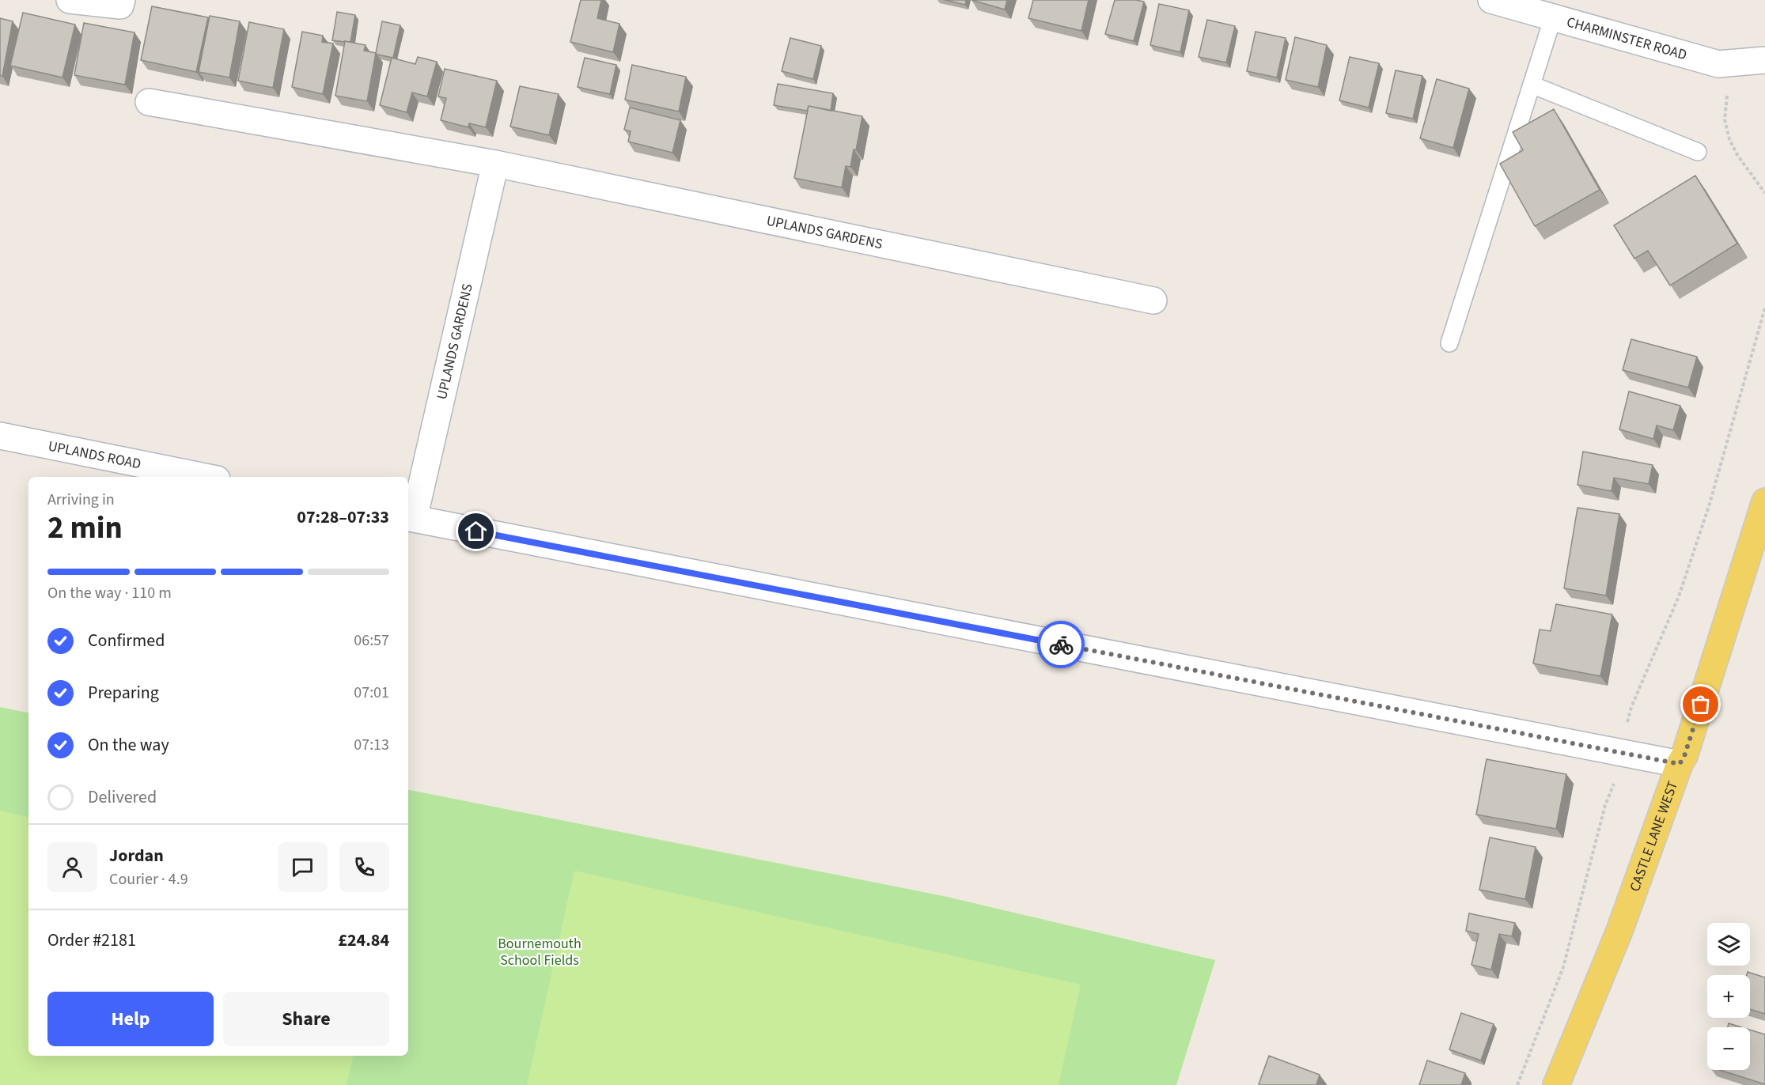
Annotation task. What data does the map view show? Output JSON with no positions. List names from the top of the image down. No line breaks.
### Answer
{"streets":{"main road":["CASTLE LANE WEST"],"street":["CHARMINSTER ROAD","UPLANDS GARDENS","UPLANDS ROAD"]},"parks":["Bournemouth School Fields"],"page":{"heading":["2 min","Arriving in","07:28–07:33"],"panel":["Jordan","Courier · 4.9","Order #2181","£24.84"],"bar":"On the way · 110 m","list":[["Confirmed","06:57"],["Preparing","07:01"],["On the way","07:13"],"Delivered"],"map_buttons":["+","−"],"buttons":["Help","Share"]}}
